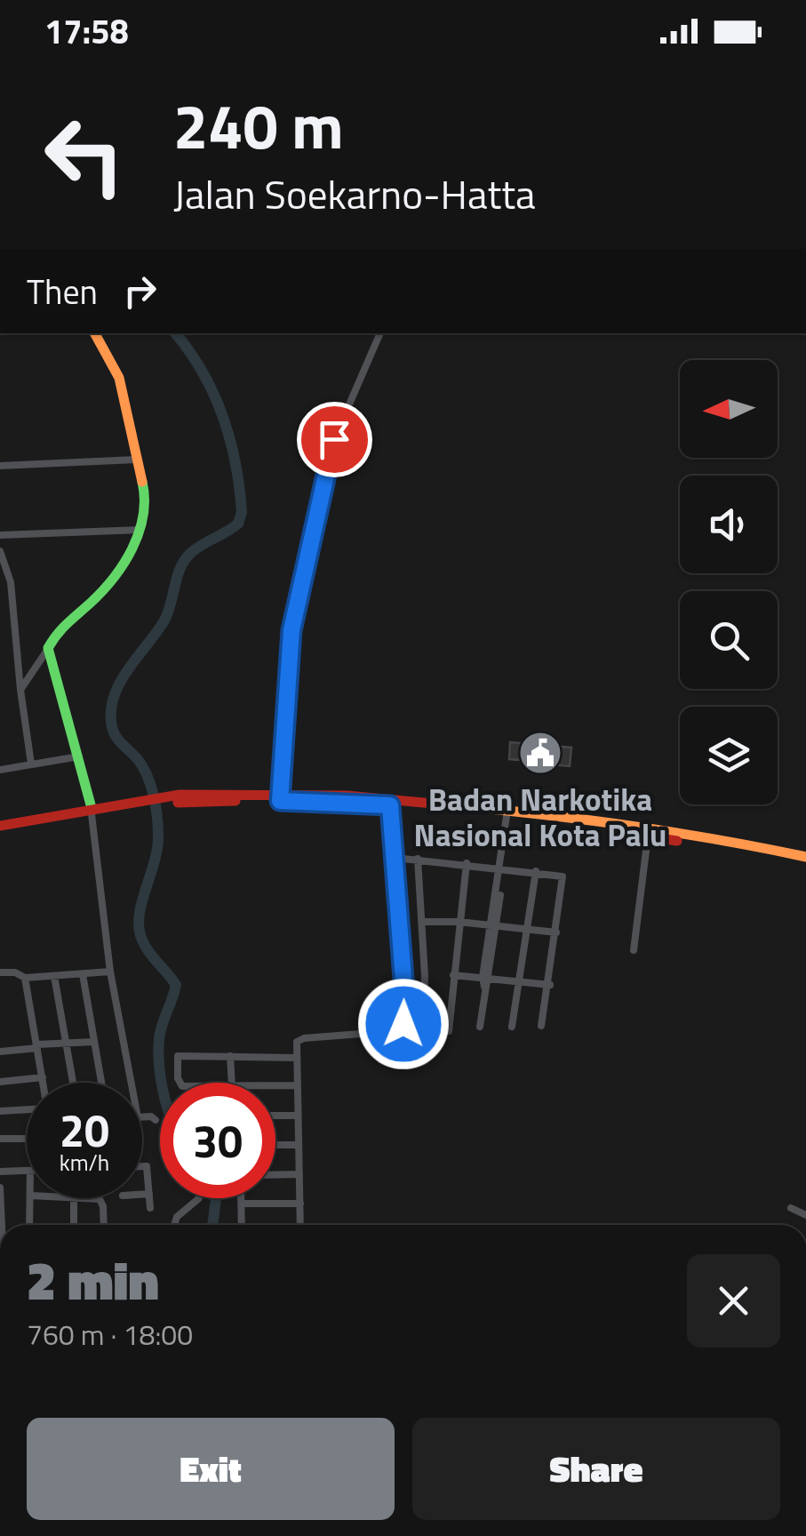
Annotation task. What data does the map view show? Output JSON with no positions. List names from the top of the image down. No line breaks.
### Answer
{"places":{"public building":["Badan Narkotika Nasional Kota Palu"]},"north":"left","page":{"status":"17:58","turn":["240 m","Jalan Soekarno-Hatta"],"then":"Then","speed":"20 km/h","limit":"30","heading":["2 min","760 m · 18:00"],"buttons":["Exit","Share"]}}
